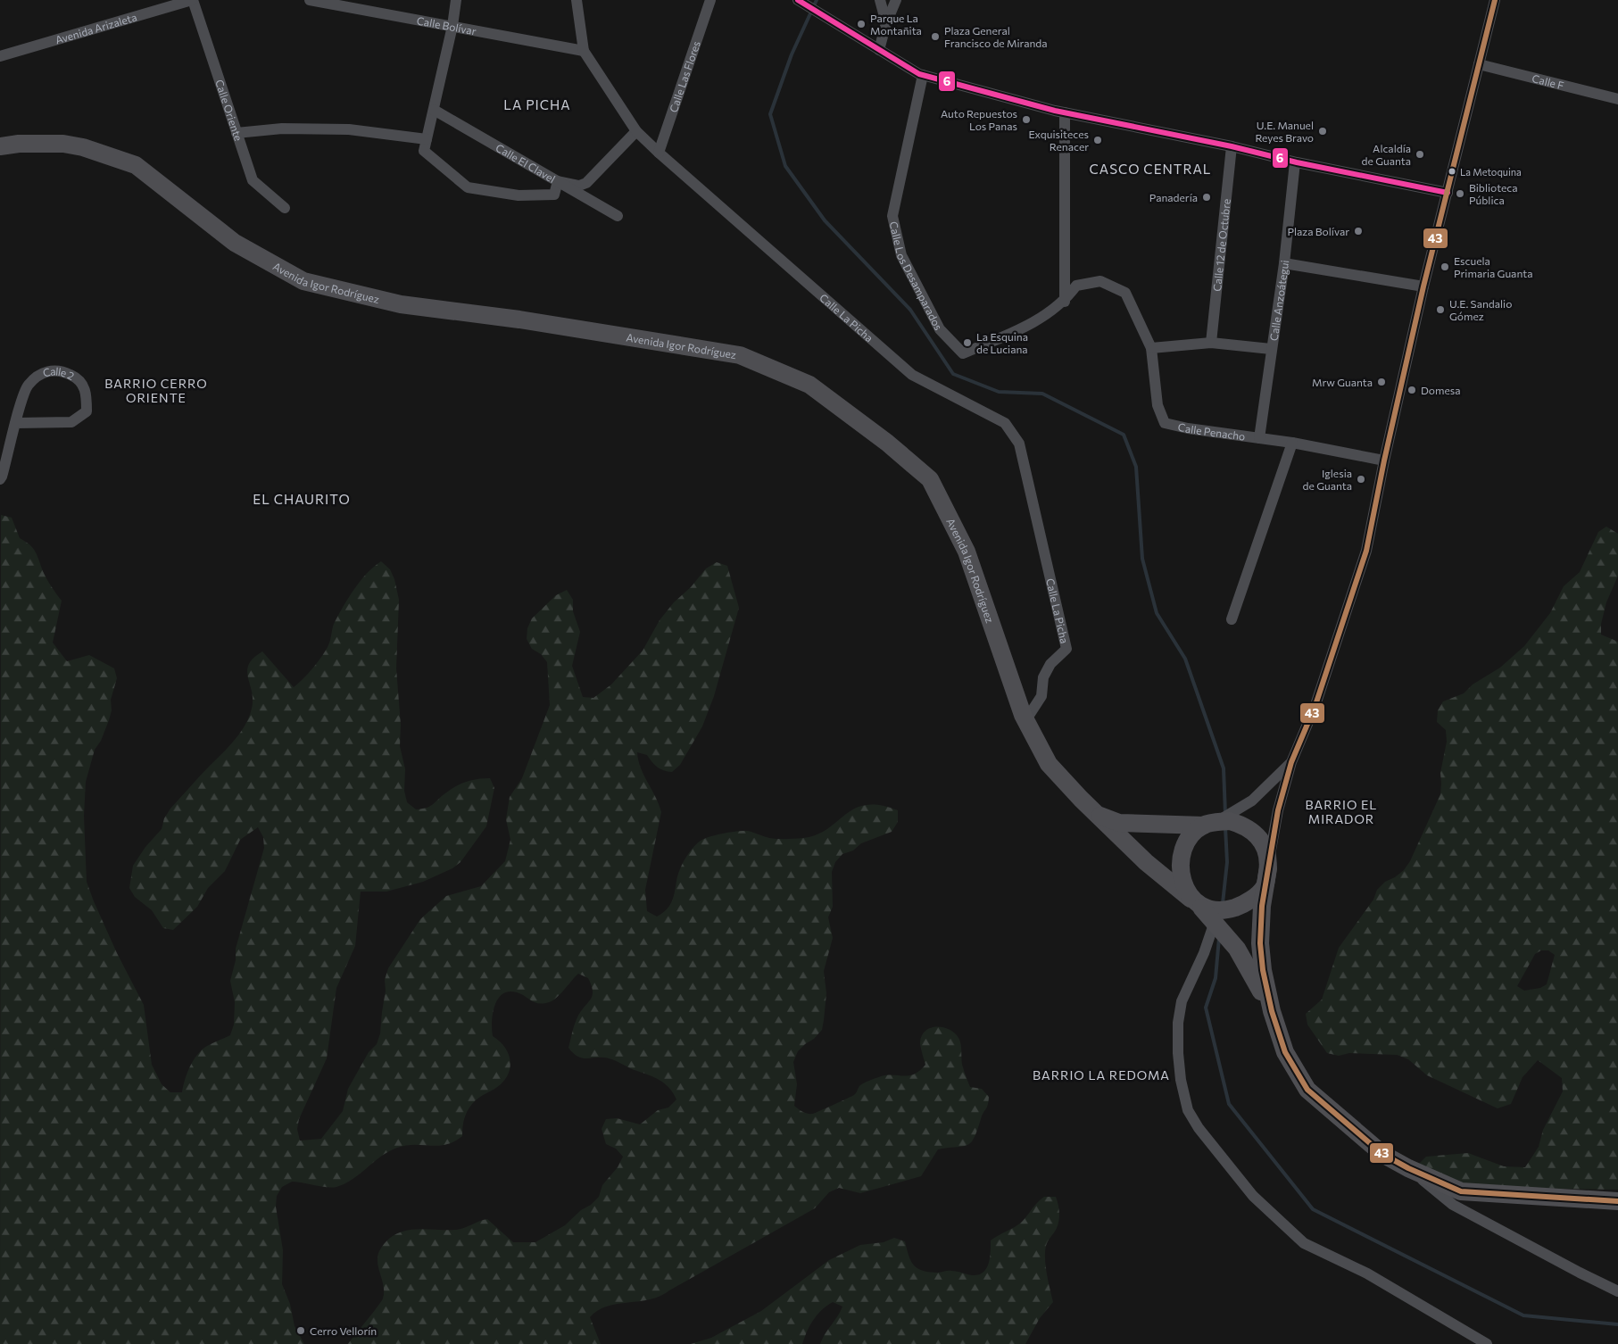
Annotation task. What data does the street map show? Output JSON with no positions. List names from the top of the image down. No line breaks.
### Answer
{"streets":{"highway":["Avenida Igor Rodríguez"],"street":["Calle Bolívar","Avenida Arizaleta","Calle Las Flores","Calle F","Calle Oriente","Calle El Clavel","Calle 12 de Octubre","Calle Los Desamparados","Calle Anzoátegui","Calle La Picha","Calle 2","Calle Penacho"]},"crossings":[["Calle Bolívar","Calle La Picha"],["Avenida Arizaleta","Calle Oriente"],["Calle Las Flores","Calle La Picha"],["Calle Los Desamparados","Calle Penacho"],["Avenida Igor Rodríguez","Calle La Picha"],["Calle Anzoátegui","Calle Penacho"]],"districts":["LA PICHA","CASCO CENTRAL","BARRIO CERRO ORIENTE","EL CHAURITO","BARRIO EL MIRADOR","BARRIO LA REDOMA"],"places":["Parque La Montañita","Plaza General Francisco de Miranda","Auto Repuestos Los Panas","U.E. Manuel Reyes Bravo","Exquisiteces Renacer","Alcaldía de Guanta","La Metoquina","Biblioteca Pública","Panadería","Plaza Bolívar","Escuela Primaria Guanta","U.E. Sandalio Gómez","La Esquina de Luciana","Mrw Guanta","Domesa","Iglesia de Guanta","Cerro Vellorín"],"lines":["transit line 6","transit line 43"]}
